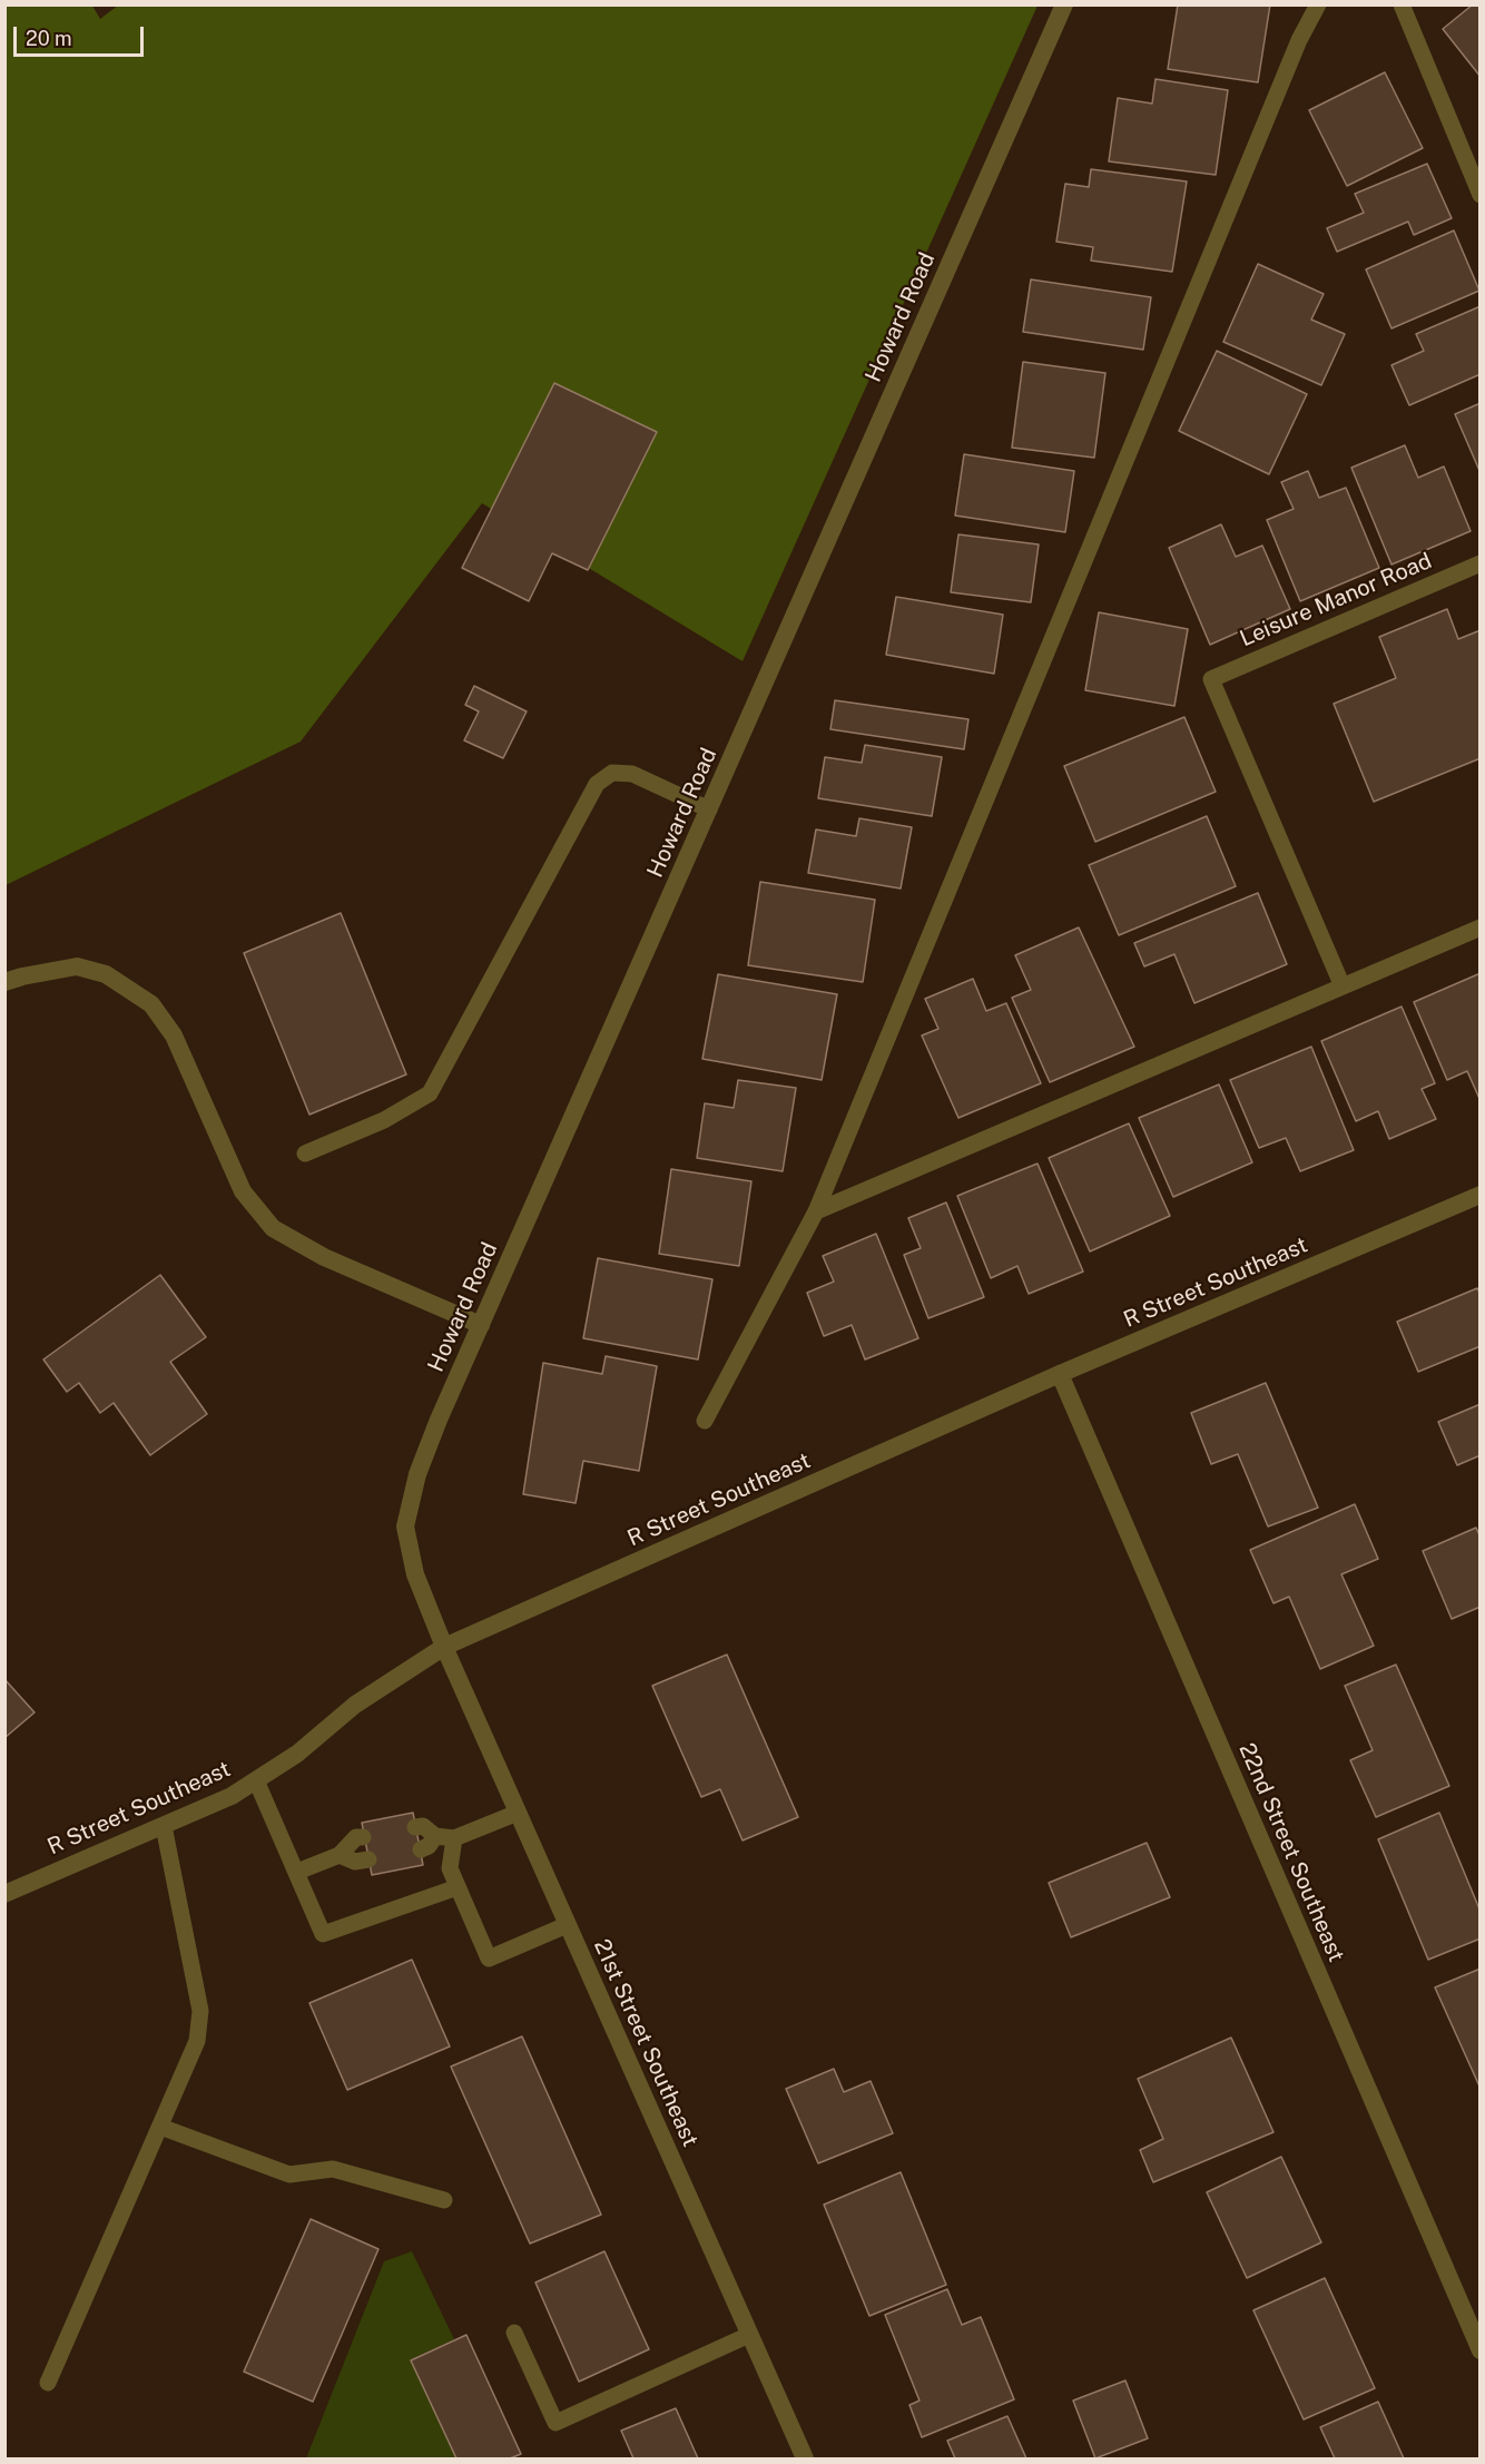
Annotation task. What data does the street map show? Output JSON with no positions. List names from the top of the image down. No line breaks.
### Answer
{"streets":{"street":["Howard Road","R Street Southeast","22nd Street Southeast","21st Street Southeast"],"lane":["Leisure Manor Road"]},"crossings":[["Howard Road","R Street Southeast"],["Howard Road","21st Street Southeast"],["R Street Southeast","22nd Street Southeast"],["R Street Southeast","21st Street Southeast"]],"scale_bar":"20 m"}
